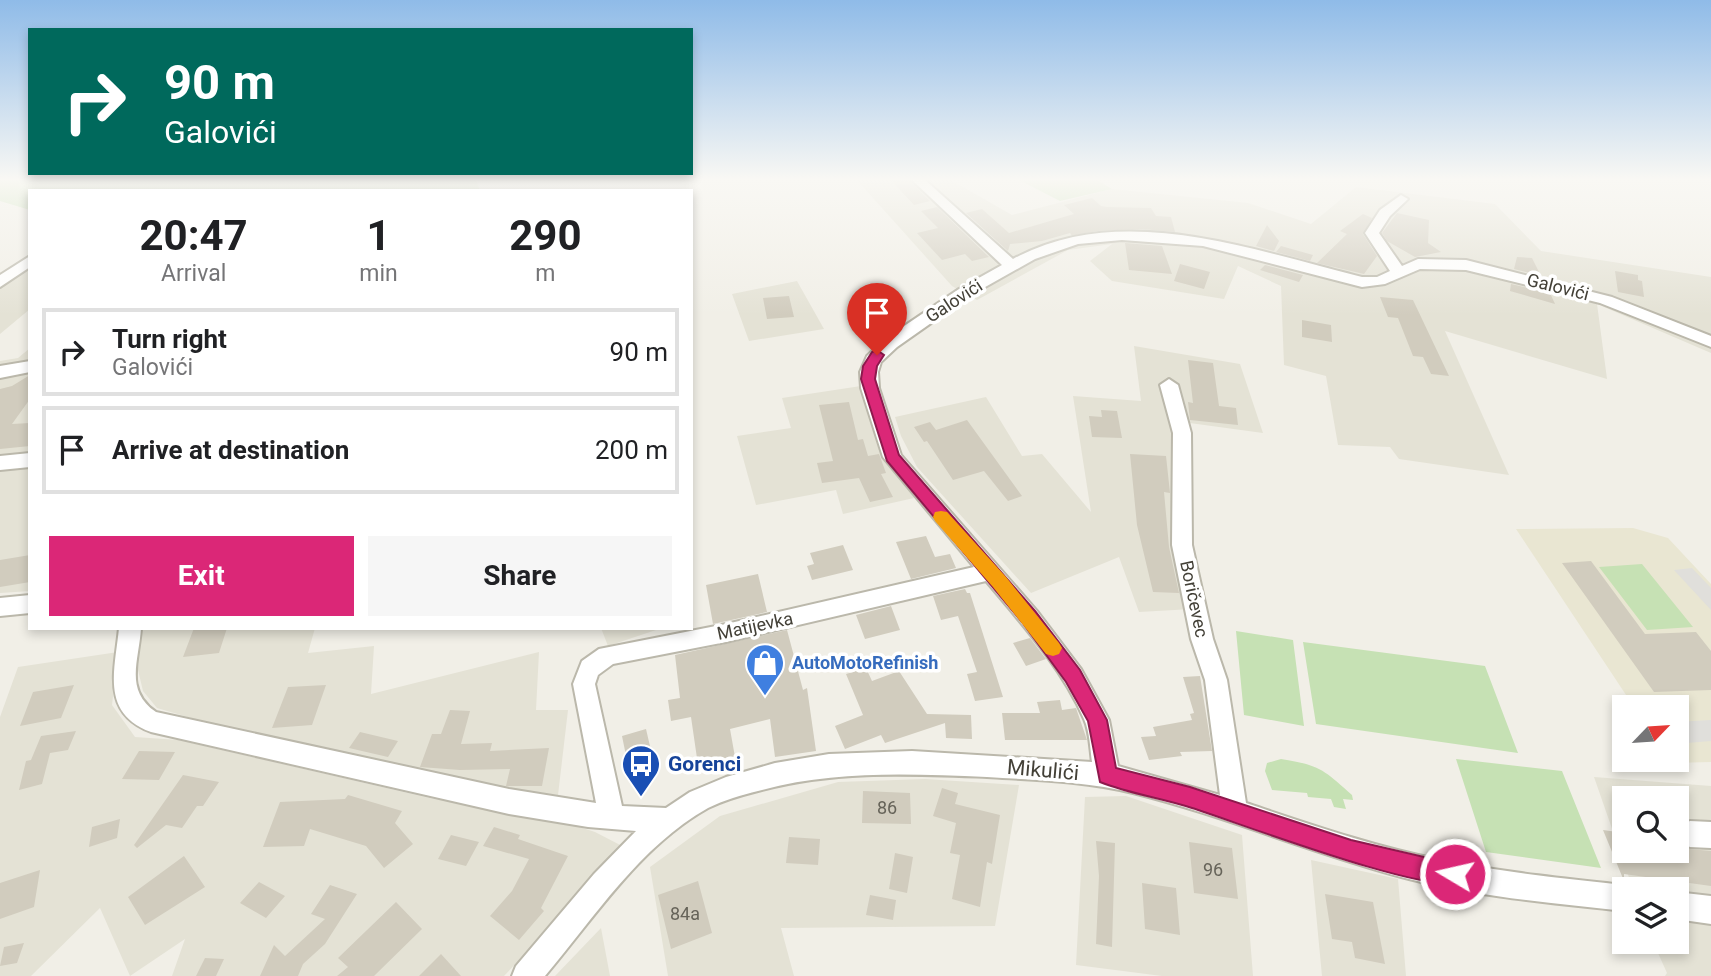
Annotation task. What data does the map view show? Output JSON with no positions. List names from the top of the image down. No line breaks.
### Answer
{"streets":{"street":["Galovići","Boričevec","Matijevka","Mikulići"]},"crossings":[["Galovići","Matijevka"],["Galovići","Mikulići"],["Boričevec","Mikulići"]],"places":{"shop":["AutoMotoRefinish"],"bus stop":["Gorenci"]},"house_numbers":["86","96","84a"],"north":"top right","page":{"turn":["90 m","Galovići"],"eta":["20:47","Arrival","1","min","290","m"],"list":[{"name":"Turn right","note":"Galovići","value":"90 m"},{"name":"Arrive at destination","value":"200 m"}],"buttons":["Exit","Share"]}}
